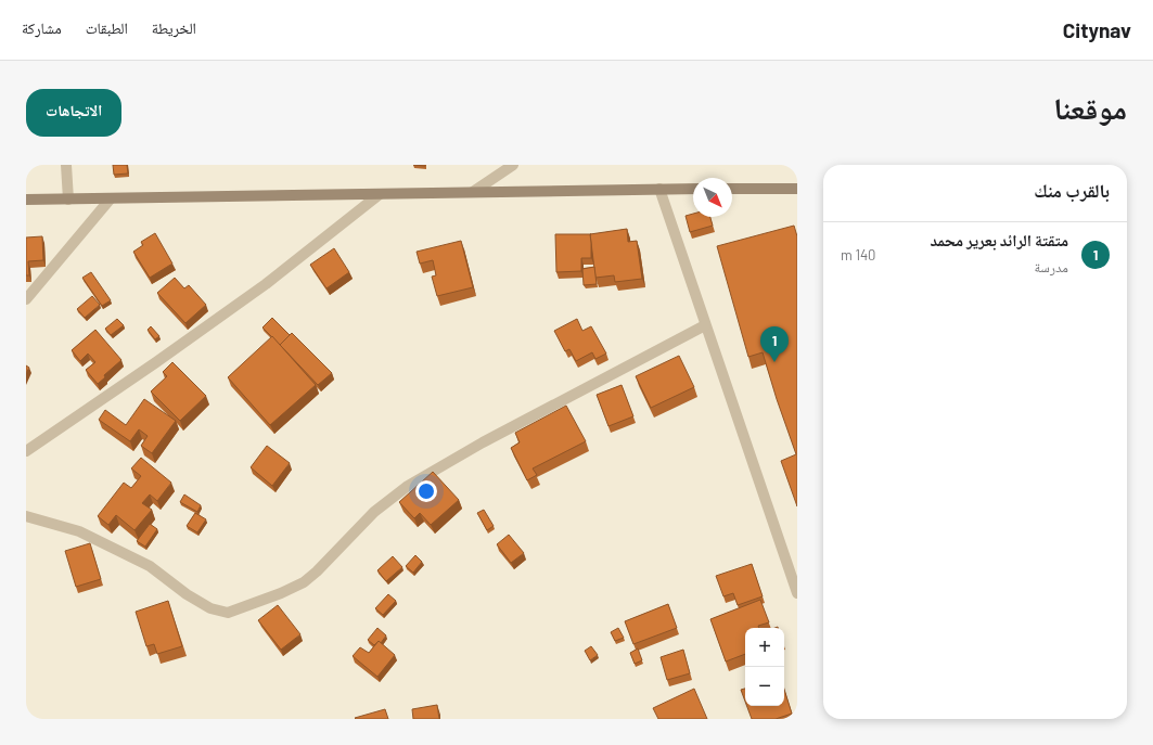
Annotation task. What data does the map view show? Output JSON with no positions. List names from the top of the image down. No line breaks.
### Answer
{"north":"bottom right","page":{"header":"Citynav","nav":["الخريطة","الطبقات","مشاركة"],"title":"موقعنا","buttons":"الاتجاهات","heading":"بالقرب منك","list":[{"mark":"1","name":"متقتة الرائد بعرير محمد","note":"مدرسة","value":"140 m"}],"pins":"1","map_buttons":["+","−"]}}
